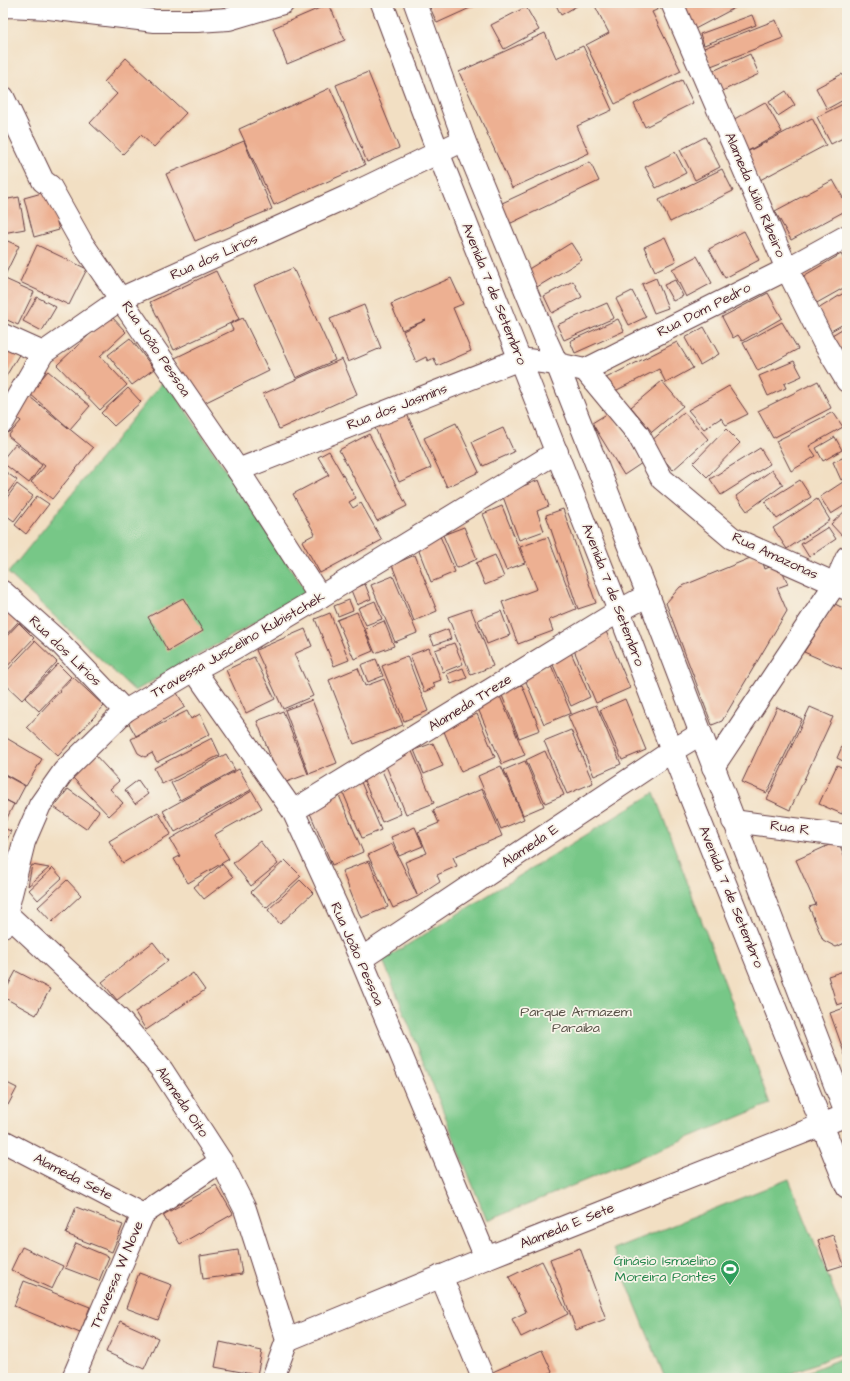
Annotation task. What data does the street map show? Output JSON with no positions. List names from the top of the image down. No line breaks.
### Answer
{"streets":{"street":["Alameda Júlio Ribeiro","Rua dos Lírios","Avenida 7 de Setembro","Rua Dom Pedro","Rua João Pessoa","Rua dos Jasmins","Rua Amazonas","Travessa Juscelino Kubistchek","Alameda Treze","Rua R","Alameda E","Alameda Oito","Alameda Sete","Alameda E Sete","Travessa W Nove"]},"crossings":[["Alameda Júlio Ribeiro","Rua Dom Pedro"],["Rua dos Lírios","Avenida 7 de Setembro"],["Rua dos Lírios","Rua João Pessoa"],["Rua dos Lírios","Travessa Juscelino Kubistchek"],["Avenida 7 de Setembro","Rua dos Jasmins"],["Avenida 7 de Setembro","Travessa Juscelino Kubistchek"],["Avenida 7 de Setembro","Alameda Treze"],["Avenida 7 de Setembro","Alameda E"],["Avenida 7 de Setembro","Alameda E Sete"],["Rua Dom Pedro","Rua Amazonas"],["Rua João Pessoa","Rua dos Jasmins"],["Rua João Pessoa","Travessa Juscelino Kubistchek"],["Rua João Pessoa","Alameda Treze"],["Rua João Pessoa","Alameda E"],["Rua João Pessoa","Alameda E Sete"],["Travessa Juscelino Kubistchek","Alameda Oito"],["Alameda Oito","Alameda E Sete"],["Alameda Oito","Travessa W Nove"],["Alameda Sete","Travessa W Nove"]],"parks":["Parque Armazem Paraiba"],"places":{"sports":["Ginásio Ismaelino Moreira Pontes"]}}
